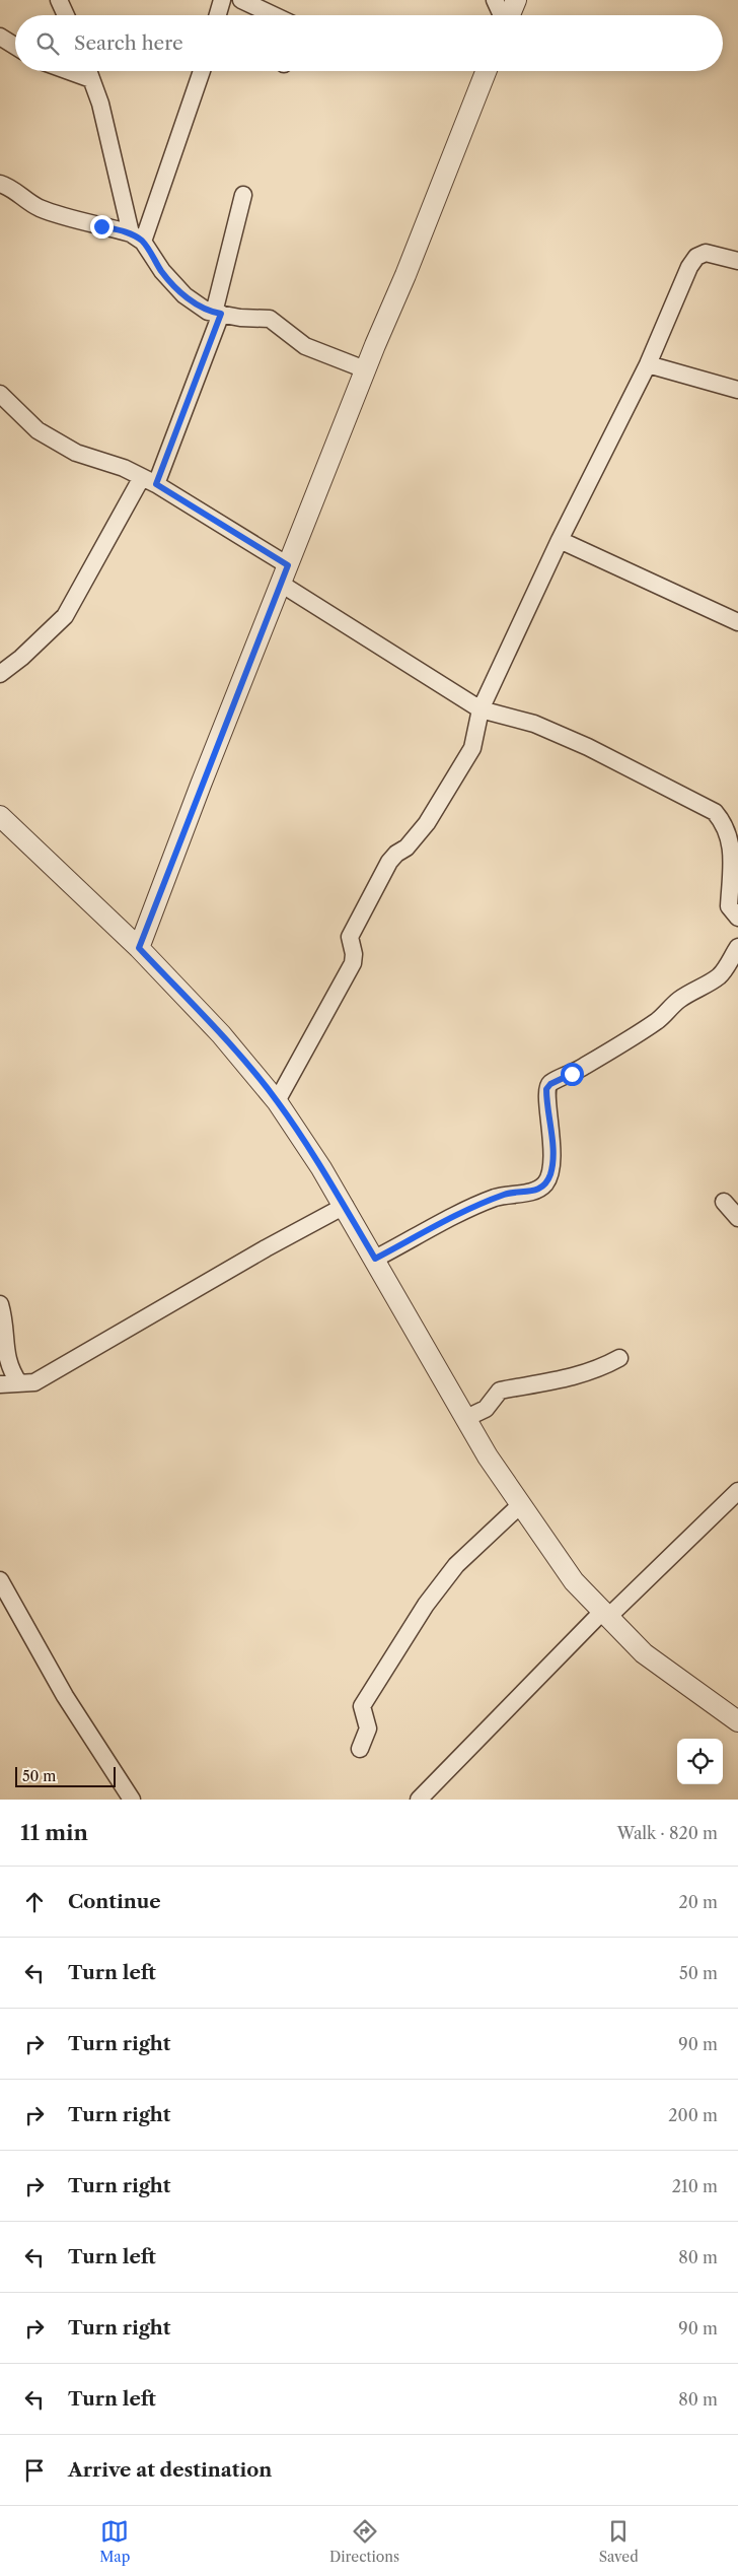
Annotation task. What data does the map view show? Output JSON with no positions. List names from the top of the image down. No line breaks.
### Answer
{"scale_bar":"50 m","page":{"search":"Search here","scale":"50 m","heading":["11 min","Walk · 820 m"],"list":[["Continue","20 m"],["Turn left","50 m"],["Turn right","90 m"],["Turn right","200 m"],["Turn right","210 m"],["Turn left","80 m"],["Turn right","90 m"],["Turn left","80 m"],"Arrive at destination"],"nav":["Map","Directions","Saved"]}}
